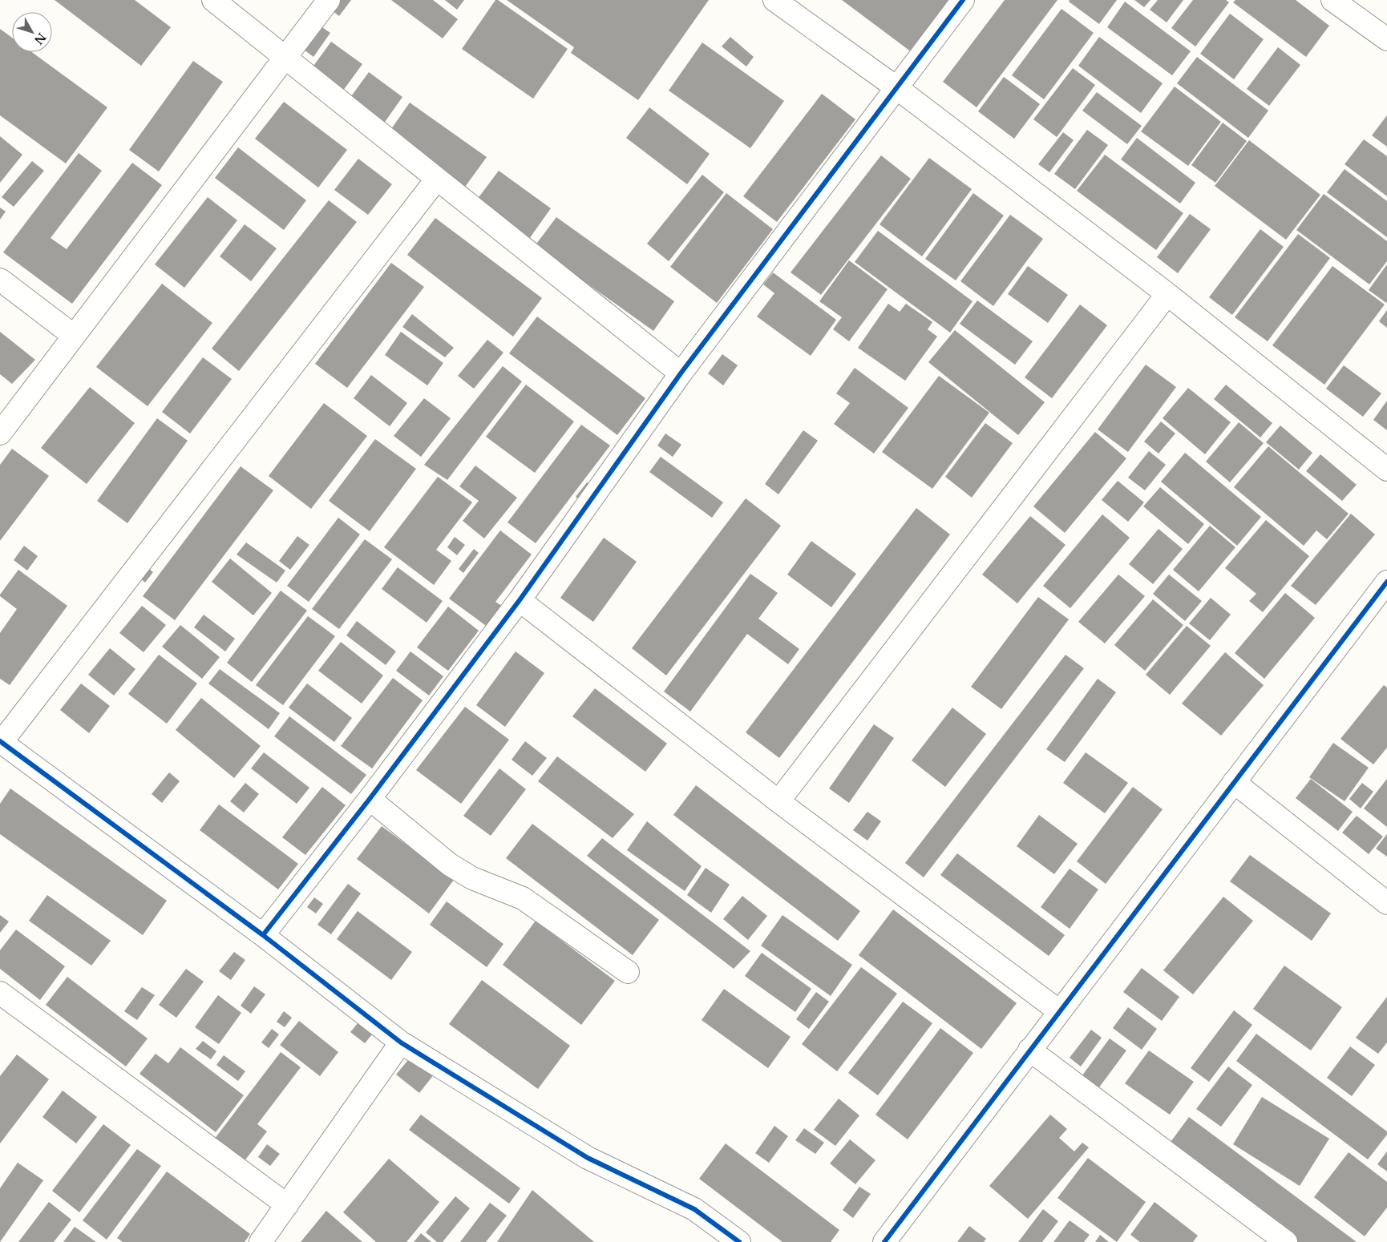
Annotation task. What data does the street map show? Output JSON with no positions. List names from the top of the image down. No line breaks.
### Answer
{"north":"bottom right"}
